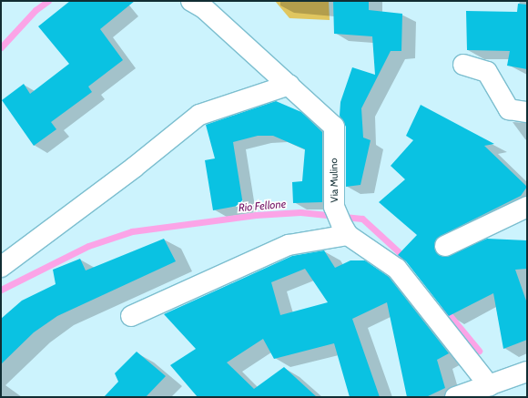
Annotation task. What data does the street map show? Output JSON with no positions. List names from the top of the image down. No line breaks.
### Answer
{"streets":{"street":["Via Mulino"]},"water":["Rio Fellone"]}
